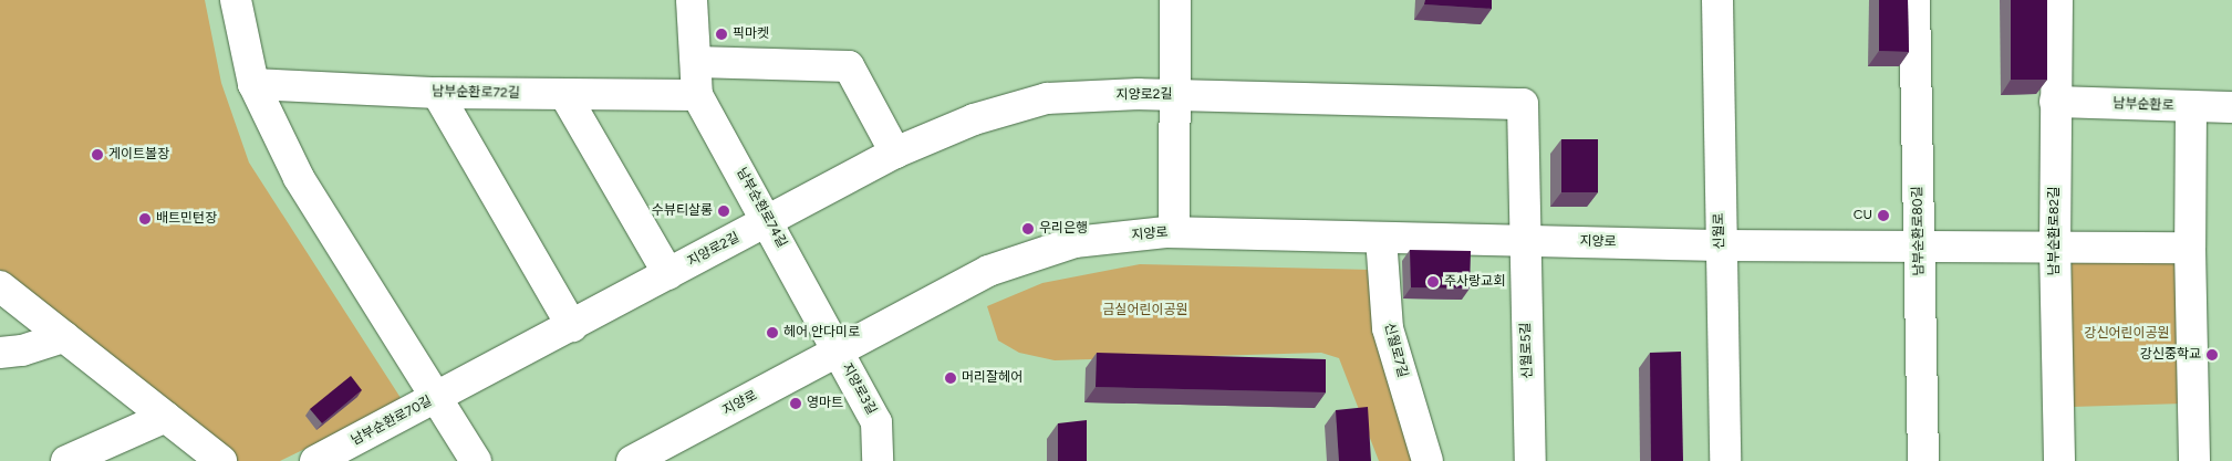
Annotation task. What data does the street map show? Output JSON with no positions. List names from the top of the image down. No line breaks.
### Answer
{"streets":{"street":["남부순환로72길","지양로2길","남부순환로","남부순환로74길","신월로","남부순환로80길","남부순환로82길","지양로","신월로7길","신월로5길","지양로3길","남부순환로70길"]},"crossings":[["남부순환로72길","남부순환로74길"],["지양로2길","남부순환로74길"],["지양로2길","지양로"],["지양로2길","신월로5길"],["지양로2길","남부순환로70길"],["남부순환로","남부순환로82길"],["남부순환로74길","지양로"],["남부순환로74길","지양로3길"],["신월로","지양로"],["남부순환로80길","지양로"],["남부순환로82길","지양로"],["지양로","신월로7길"],["지양로","신월로5길"],["지양로","지양로3길"]],"parks":["금실어린이공원","강신어린이공원"],"places":["픽마켓","게이트볼장","수뷰티살롱","CU","배트민턴장","우리은행","주사랑교회","헤어 안다미로","강신중학교","머리잘헤어","영마트"]}
